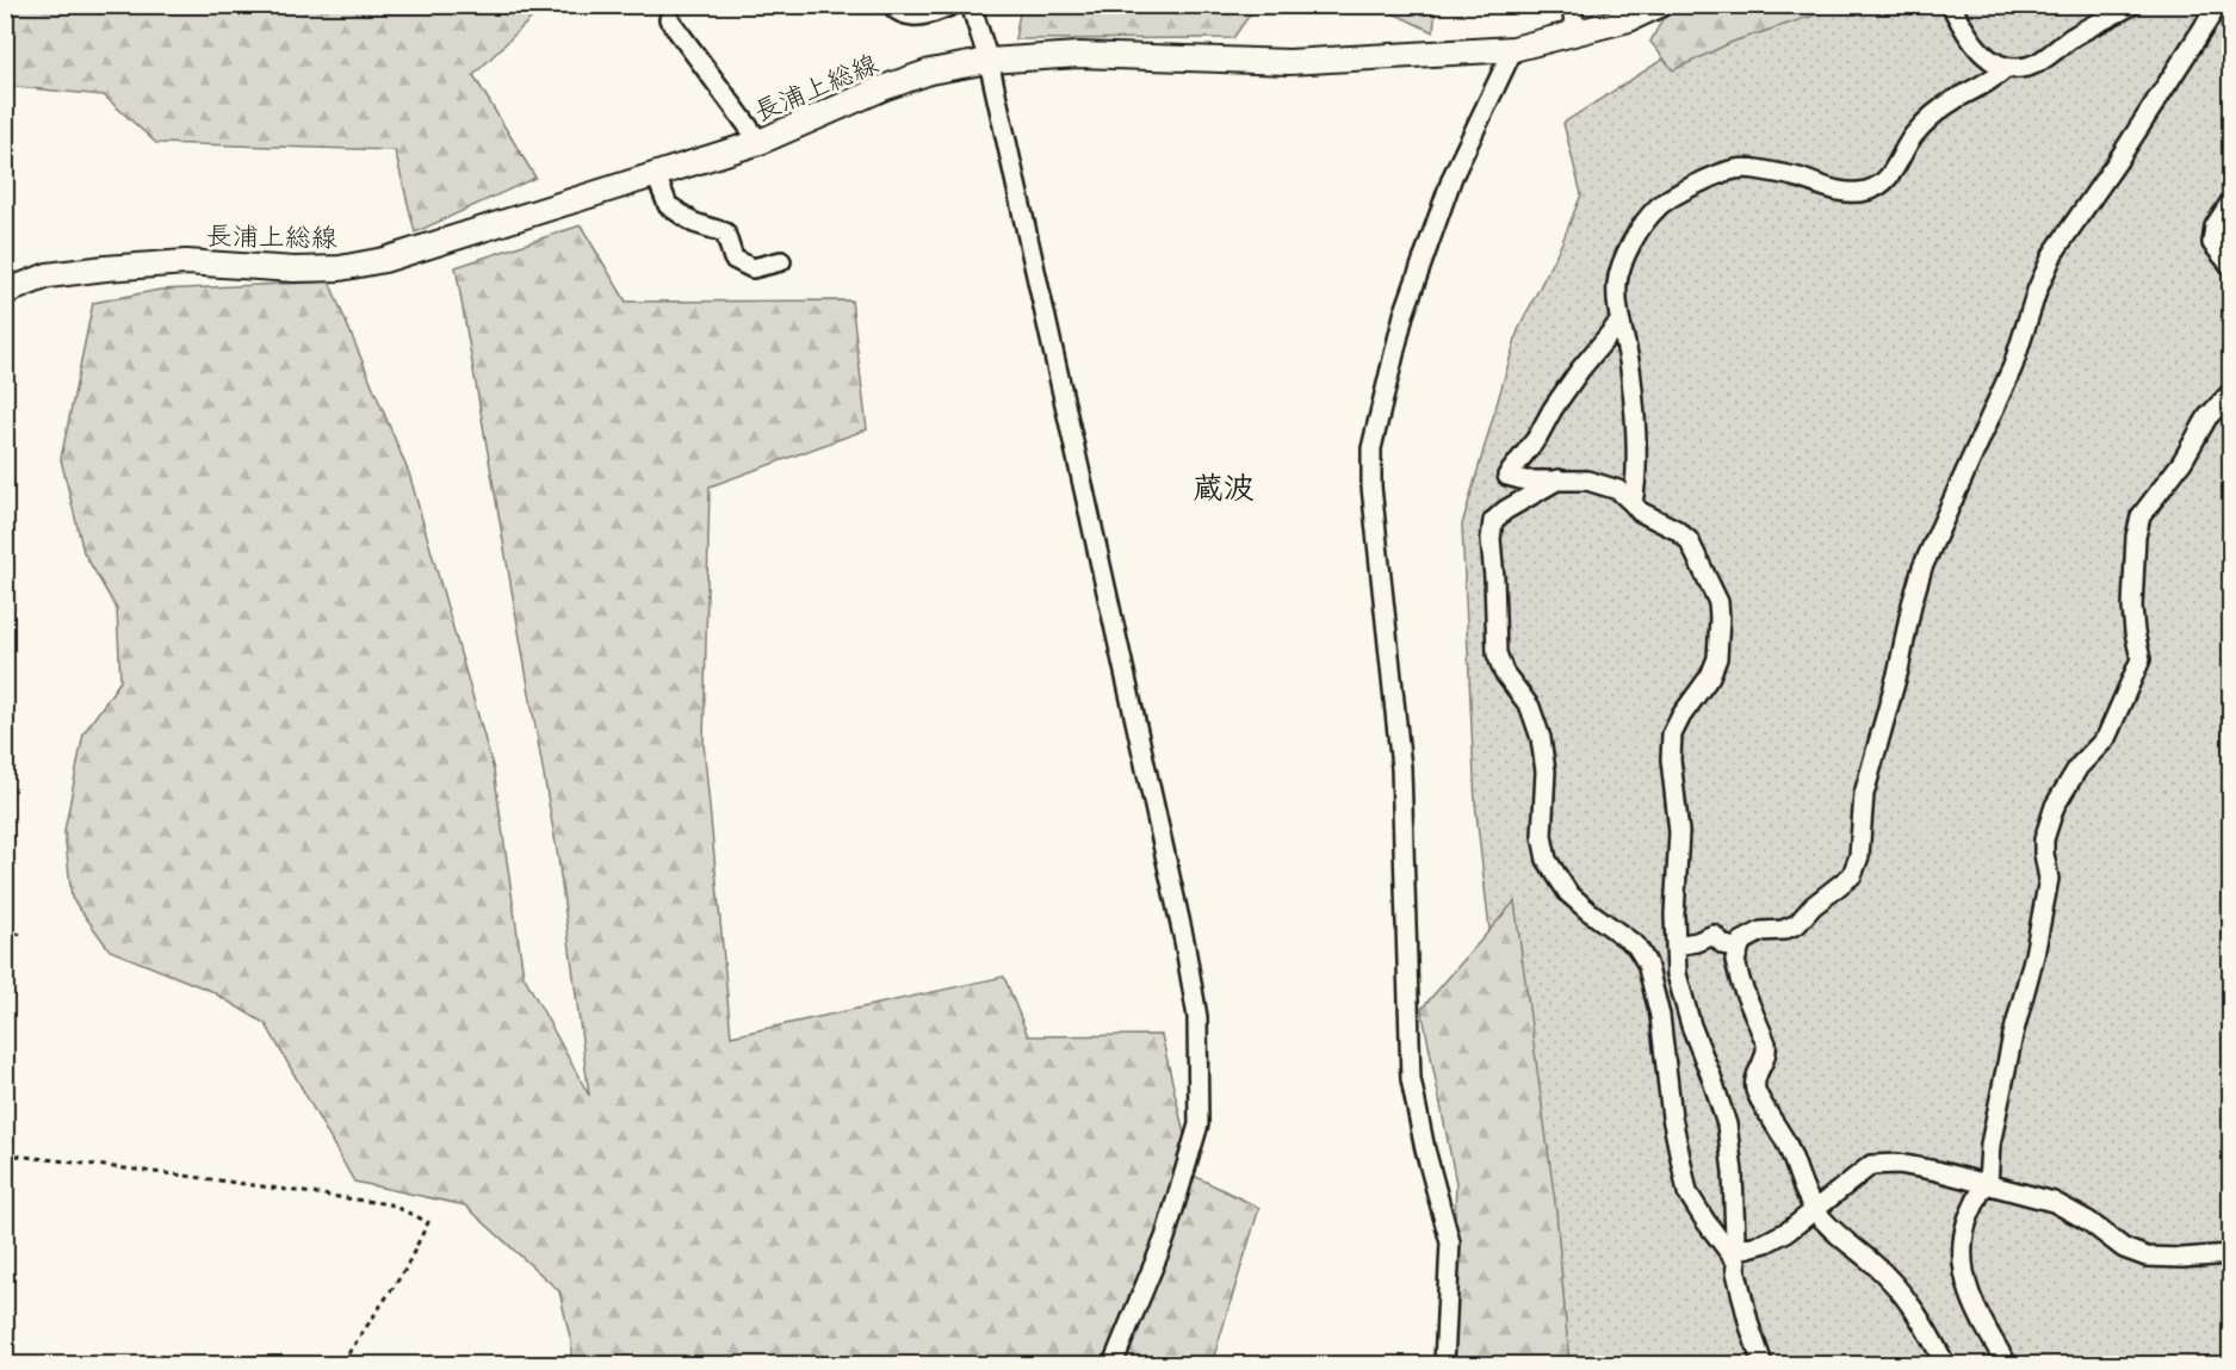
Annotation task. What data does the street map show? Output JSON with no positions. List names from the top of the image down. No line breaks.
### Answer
{"streets":{"main road":["長浦上総線"]},"districts":["蔵波"]}
